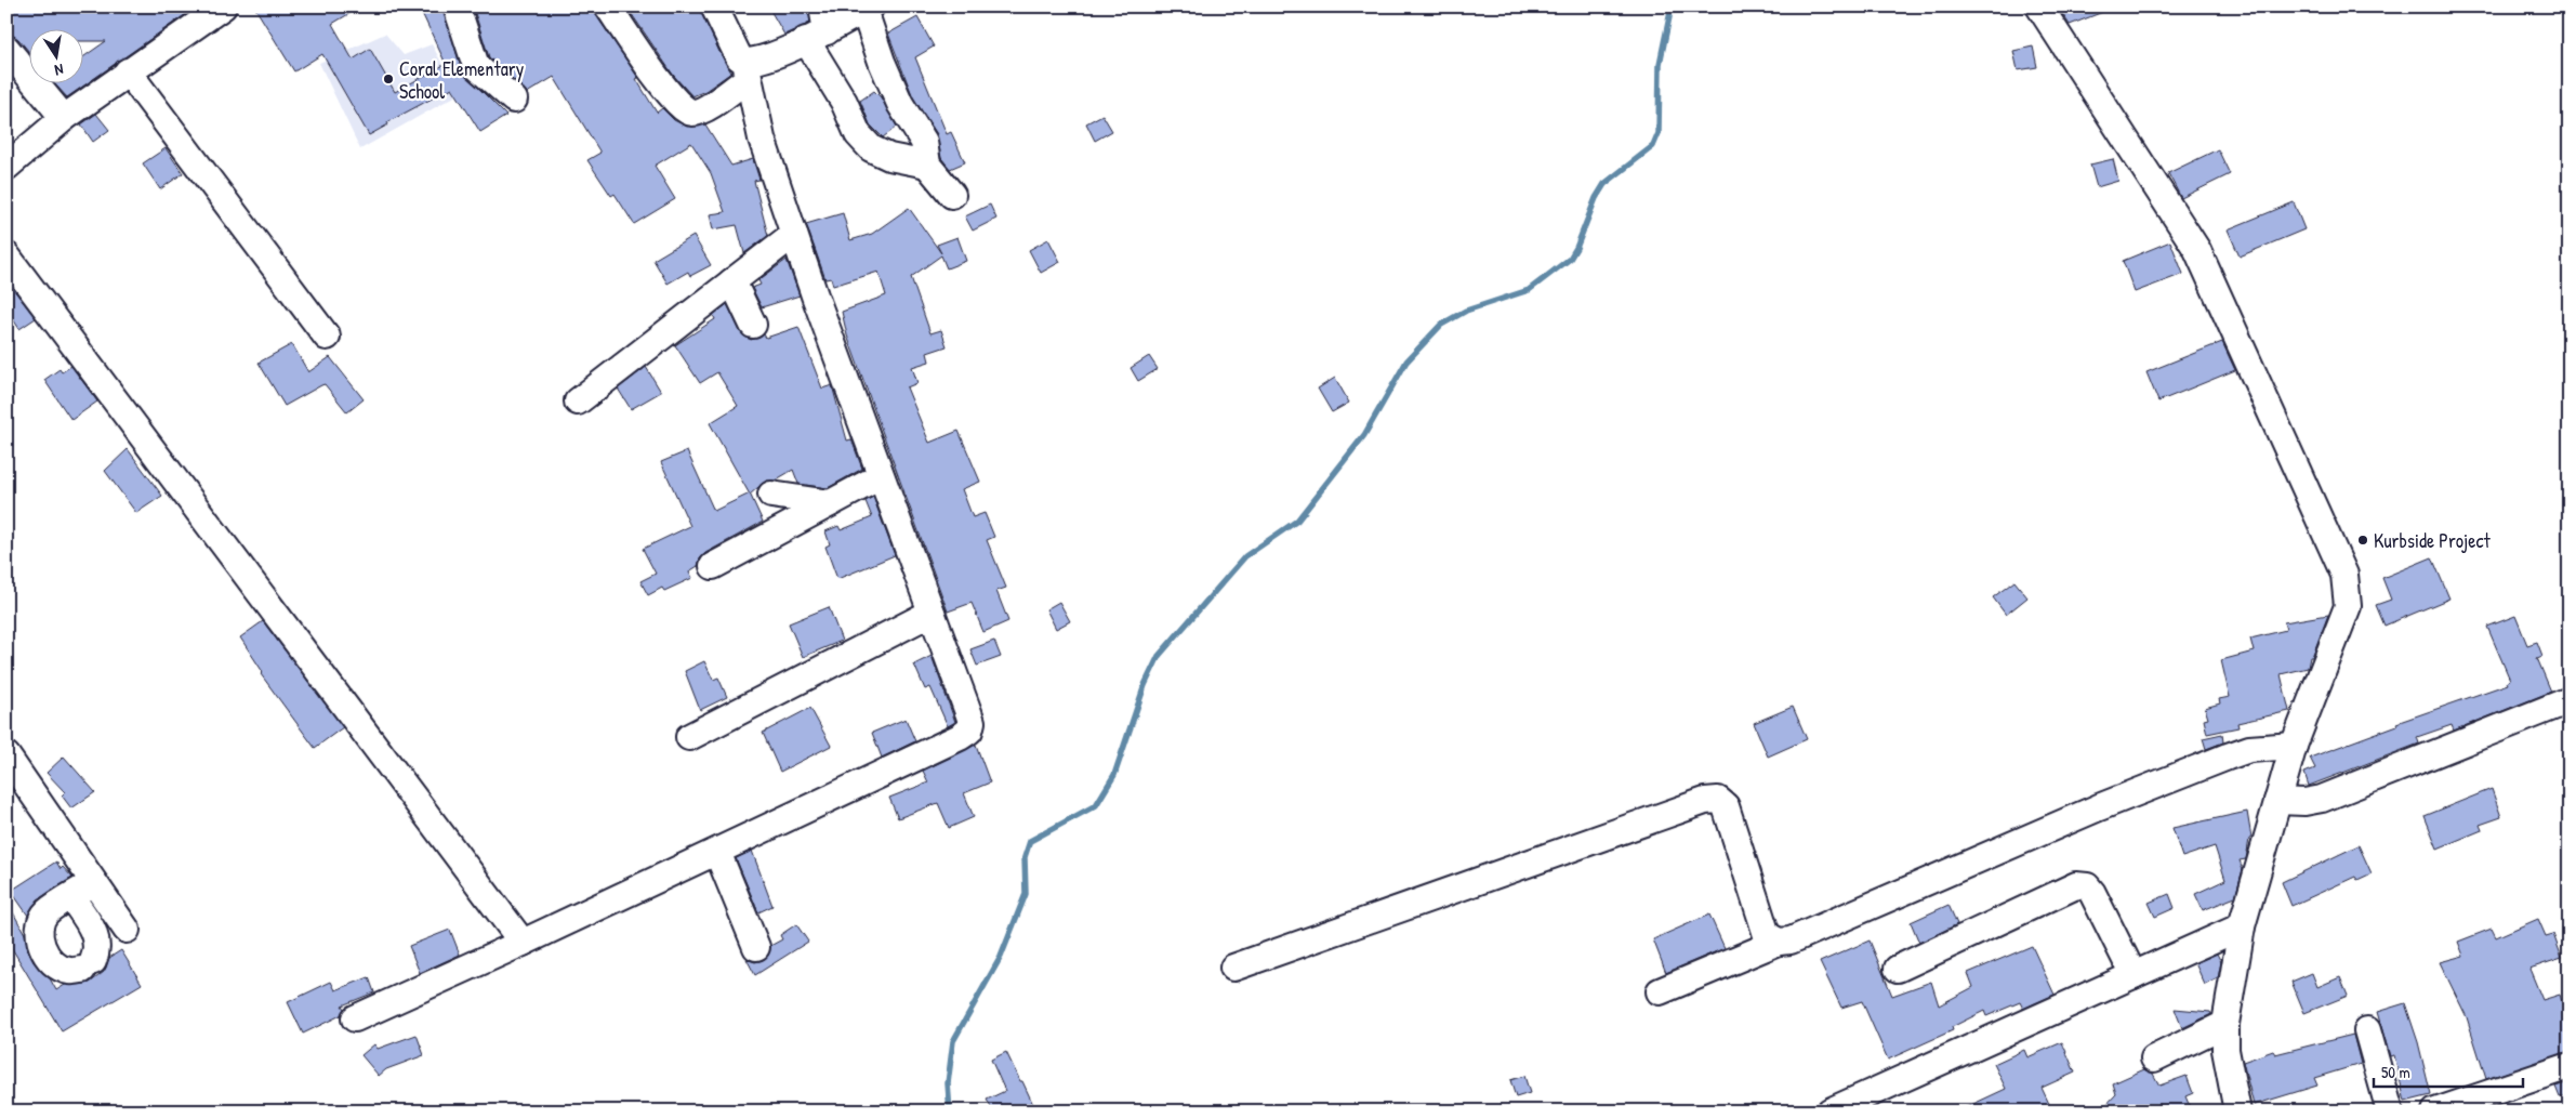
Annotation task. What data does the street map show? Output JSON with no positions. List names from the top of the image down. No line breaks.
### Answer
{"places":["Coral Elementary School","Kurbside Project"],"scale_bar":"50 m","north":"bottom"}
